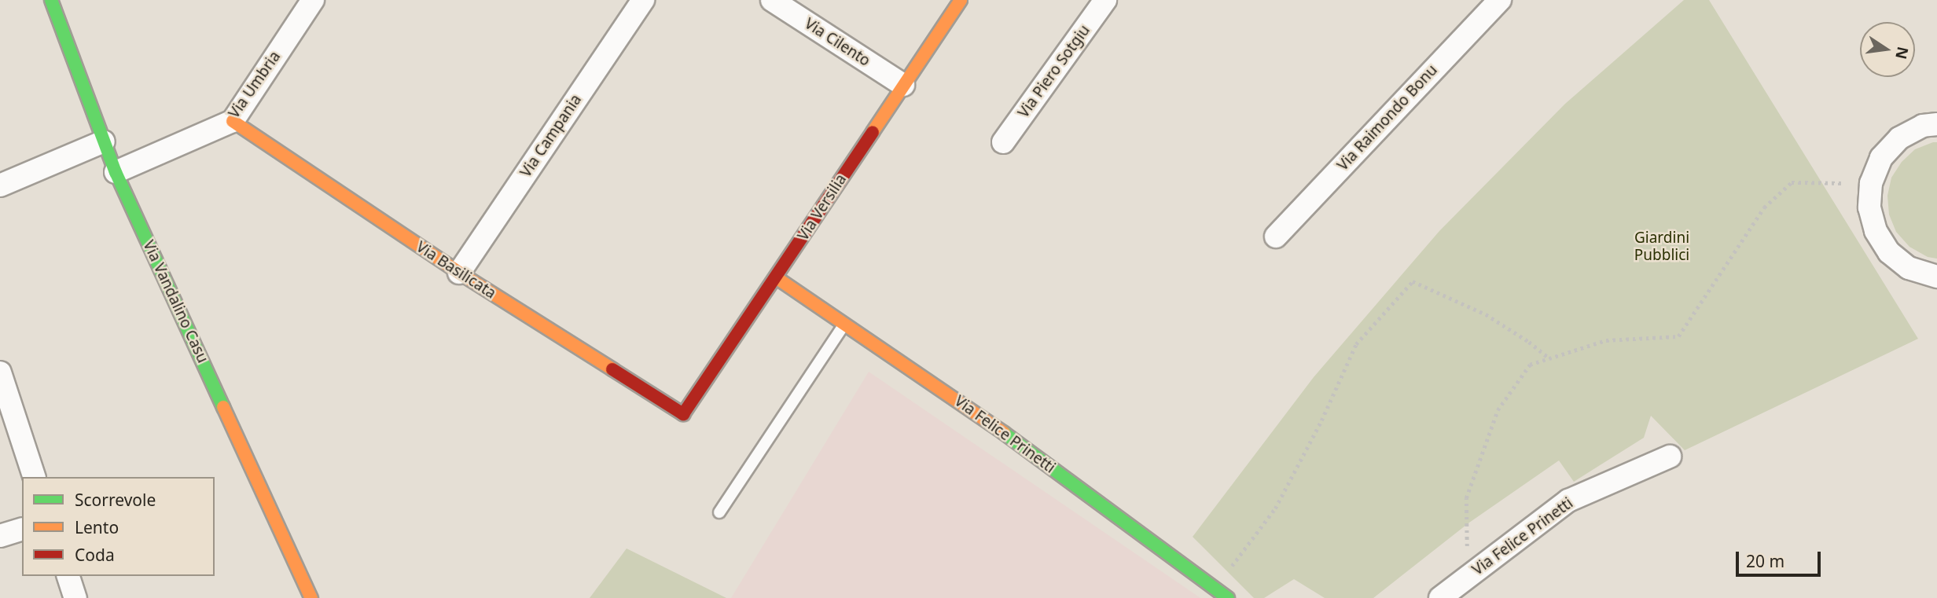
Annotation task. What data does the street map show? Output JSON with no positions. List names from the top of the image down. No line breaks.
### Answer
{"streets":{"street":["Via Cilento","Via Piero Sotgiu","Via Umbria","Via Raimondo Bonu","Via Campania","Via Versilia","Via Basilicata","Via Vandalino Casu","Via Felice Prinetti"]},"crossings":[["Via Cilento","Via Versilia"],["Via Umbria","Via Basilicata"],["Via Umbria","Via Vandalino Casu"],["Via Campania","Via Basilicata"],["Via Versilia","Via Basilicata"],["Via Versilia","Via Felice Prinetti"]],"parks":["Giardini Pubblici"],"legend":["Scorrevole","Lento","Coda"],"scale_bar":"20 m","north":"right"}
